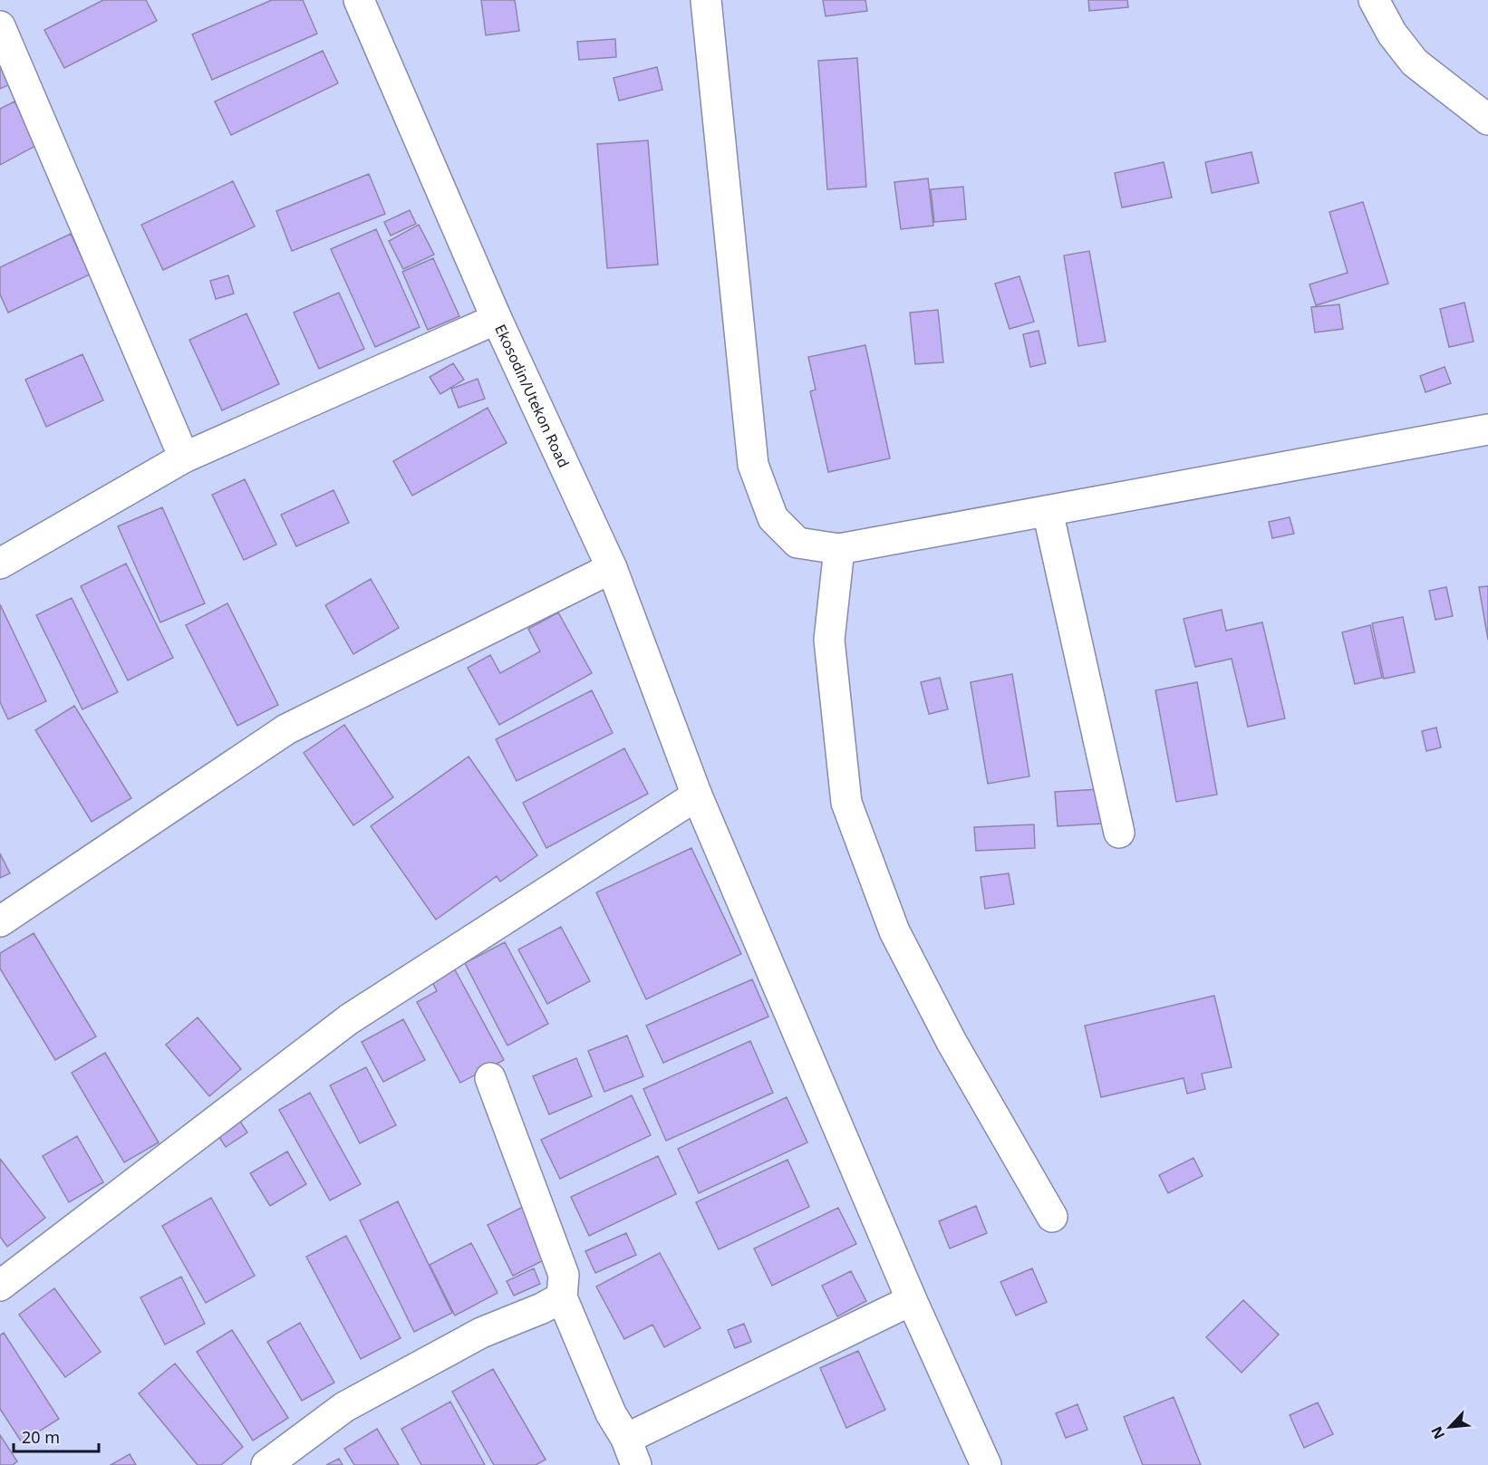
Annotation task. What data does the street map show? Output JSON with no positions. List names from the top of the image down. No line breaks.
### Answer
{"streets":{"street":["Ekosodin/Utekon Road"]},"scale_bar":"20 m","north":"bottom left"}
